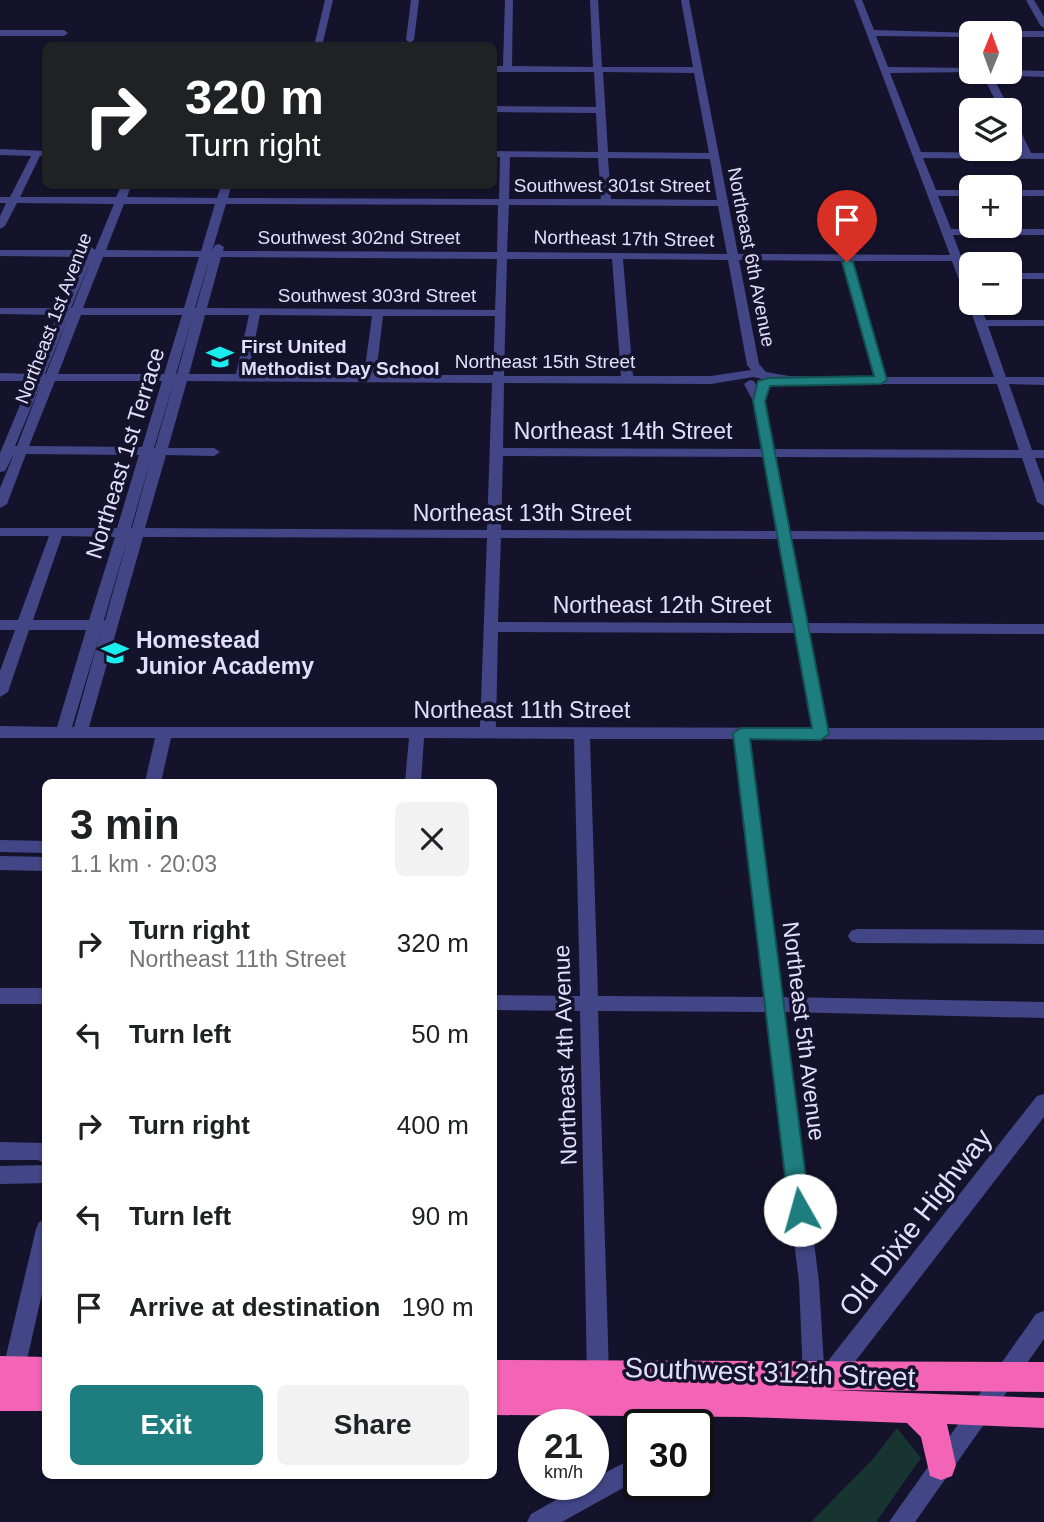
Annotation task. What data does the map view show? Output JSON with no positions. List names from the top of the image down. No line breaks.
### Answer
{"streets":{"highway":["Southwest 312th Street"],"street":["Southwest 301st Street","Southwest 302nd Street","Northeast 17th Street","Northeast 6th Avenue","Southwest 303rd Street","Northeast 1st Avenue","Northeast 15th Street","Northeast 14th Street","Northeast 1st Terrace","Northeast 13th Street","Northeast 12th Street","Northeast 11th Street","Northeast 5th Avenue","Northeast 4th Avenue","Old Dixie Highway"]},"crossings":[["Southwest 301st Street","Northeast 6th Avenue"],["Southwest 301st Street","Northeast 1st Avenue"],["Southwest 301st Street","Northeast 1st Terrace"],["Southwest 302nd Street","Northeast 17th Street"],["Southwest 302nd Street","Northeast 1st Terrace"],["Northeast 17th Street","Northeast 6th Avenue"],["Northeast 6th Avenue","Northeast 15th Street"],["Northeast 6th Avenue","Northeast 14th Street"],["Northeast 6th Avenue","Northeast 13th Street"],["Northeast 6th Avenue","Northeast 12th Street"],["Northeast 6th Avenue","Northeast 11th Street"],["Southwest 303rd Street","Northeast 1st Avenue"],["Southwest 303rd Street","Northeast 1st Terrace"],["Northeast 1st Avenue","Northeast 15th Street"],["Northeast 15th Street","Northeast 1st Terrace"],["Northeast 1st Terrace","Northeast 13th Street"],["Northeast 1st Terrace","Northeast 11th Street"],["Northeast 11th Street","Northeast 5th Avenue"],["Northeast 11th Street","Northeast 4th Avenue"],["Northeast 5th Avenue","Old Dixie Highway"],["Northeast 5th Avenue","Southwest 312th Street"],["Northeast 4th Avenue","Southwest 312th Street"],["Old Dixie Highway","Southwest 312th Street"]],"places":{"school or university":["First United Methodist Day School","Homestead Junior Academy"]},"north":"top","page":{"map_buttons":["+","−"],"turn":["320 m","Turn right"],"heading":["3 min","1.1 km · 20:03"],"list":[{"name":"Turn right","note":"Northeast 11th Street","value":"320 m"},{"name":"Turn left","value":"50 m"},{"name":"Turn right","value":"400 m"},{"name":"Turn left","value":"90 m"},{"name":"Arrive at destination","value":"190 m"}],"buttons":["Exit","Share"],"speed":"21 km/h","limit":"30"}}
